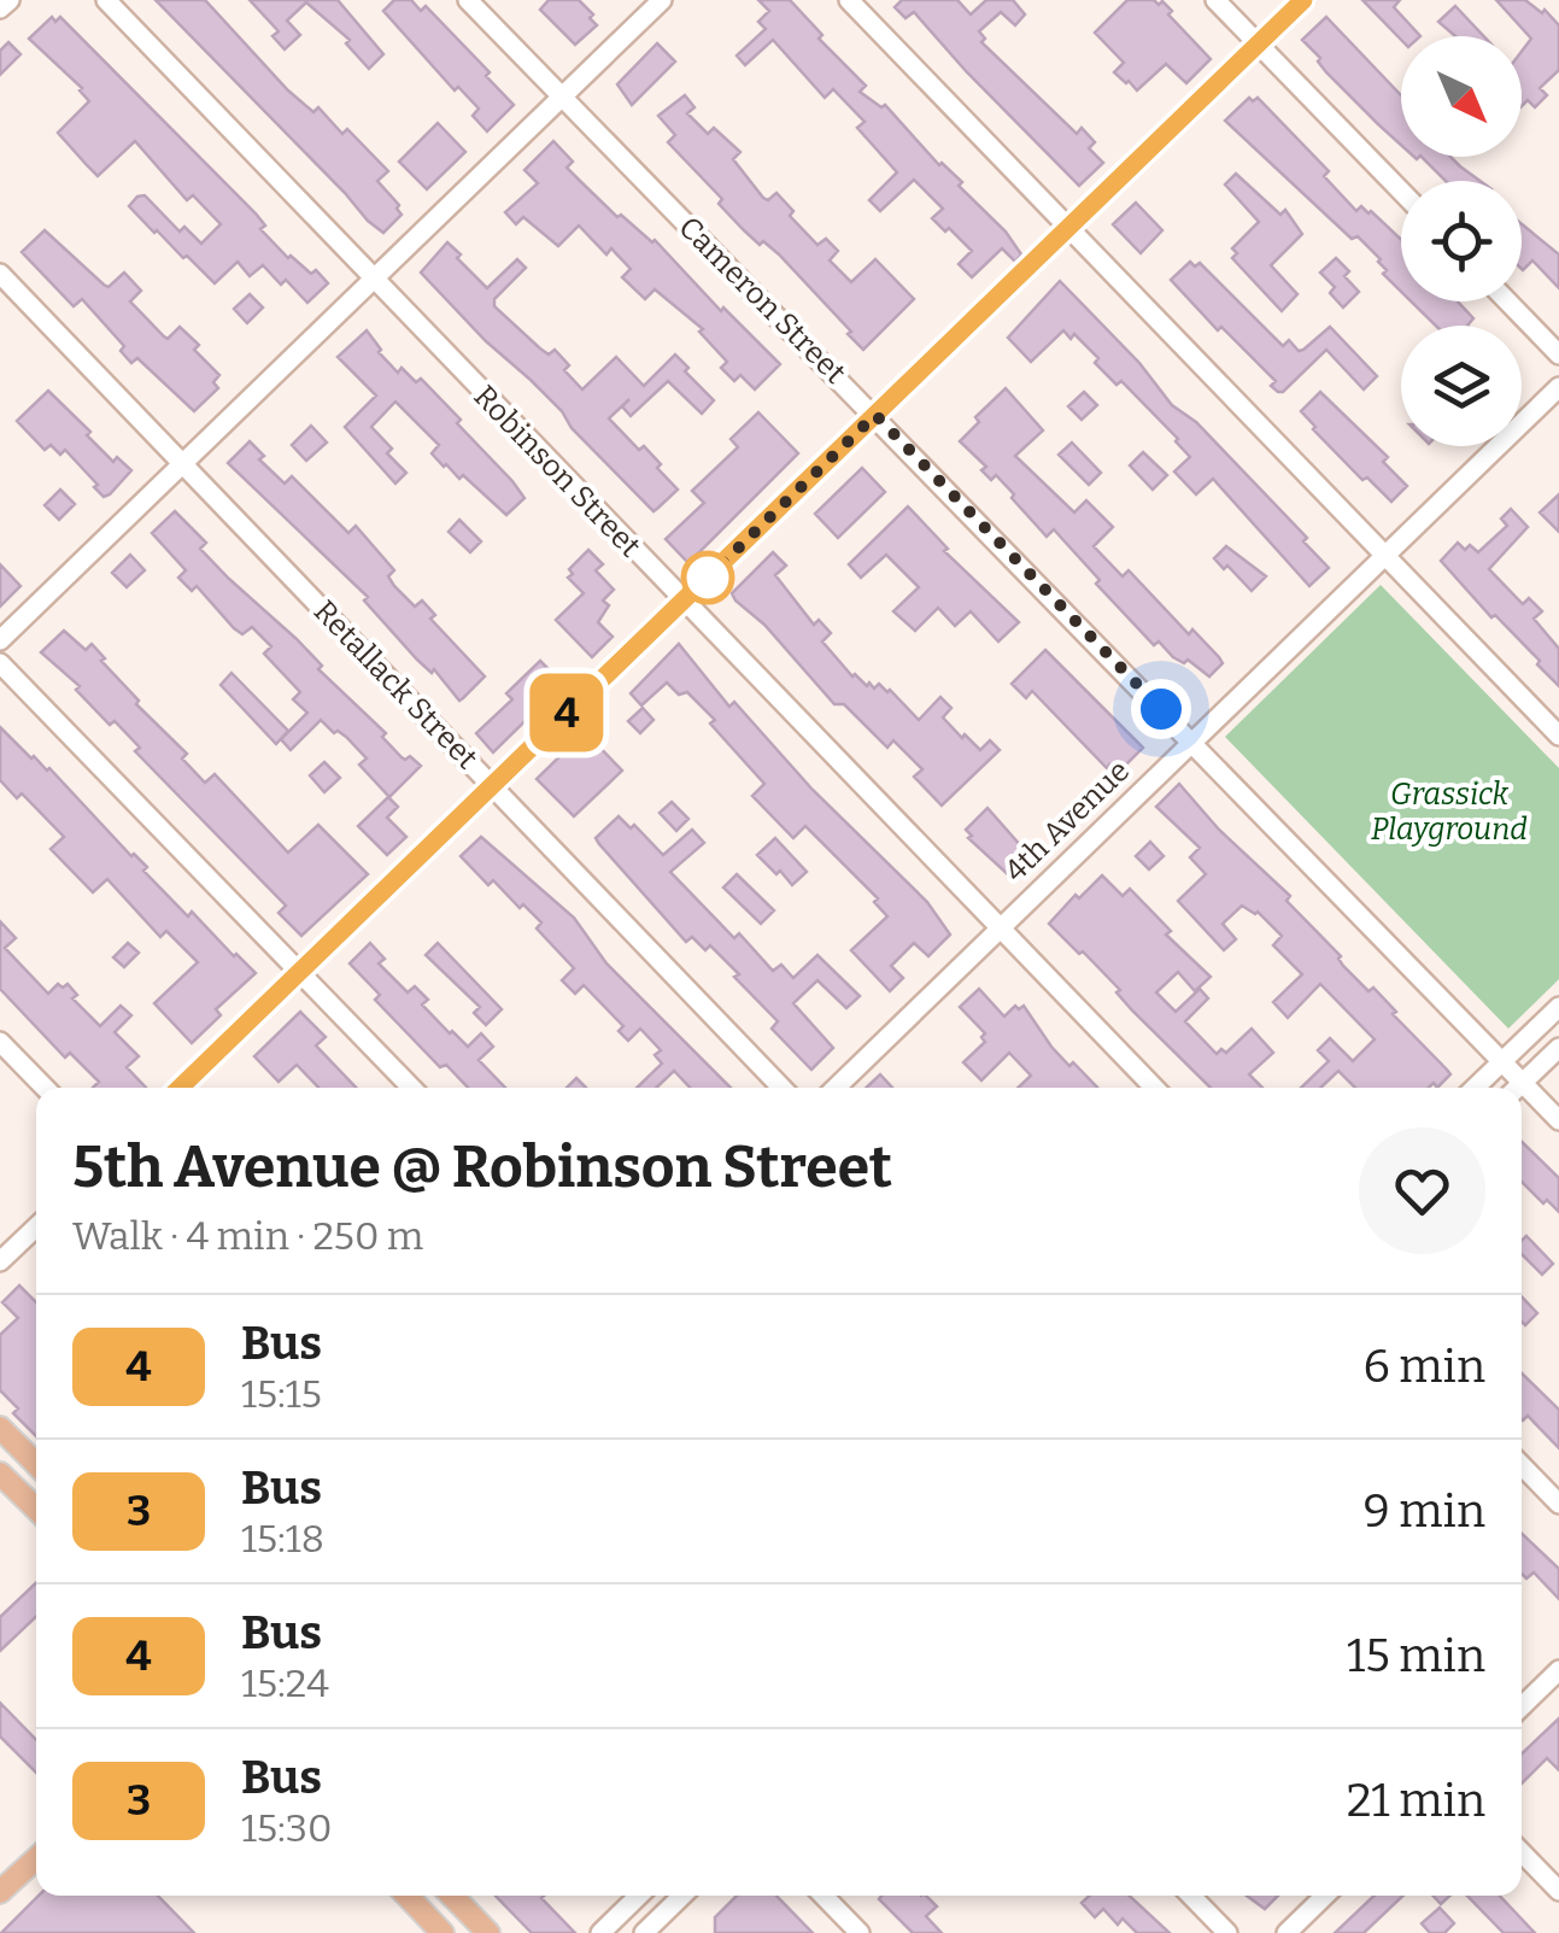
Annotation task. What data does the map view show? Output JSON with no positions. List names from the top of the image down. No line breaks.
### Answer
{"streets":{"street":["Cameron Street","Robinson Street","Retallack Street","4th Avenue"]},"crossings":[["Cameron Street","4th Avenue"],["Robinson Street","4th Avenue"]],"parks":["Grassick Playground"],"lines":["bus line 4"],"north":"bottom right","page":{"on_map":"4","heading":["5th Avenue @ Robinson Street","Walk · 4 min · 250 m"],"list":[{"mark":"4","name":"Bus","note":"15:15","value":"6 min"},{"mark":"3","name":"Bus","note":"15:18","value":"9 min"},{"mark":"4","name":"Bus","note":"15:24","value":"15 min"},{"mark":"3","name":"Bus","note":"15:30","value":"21 min"}]}}
